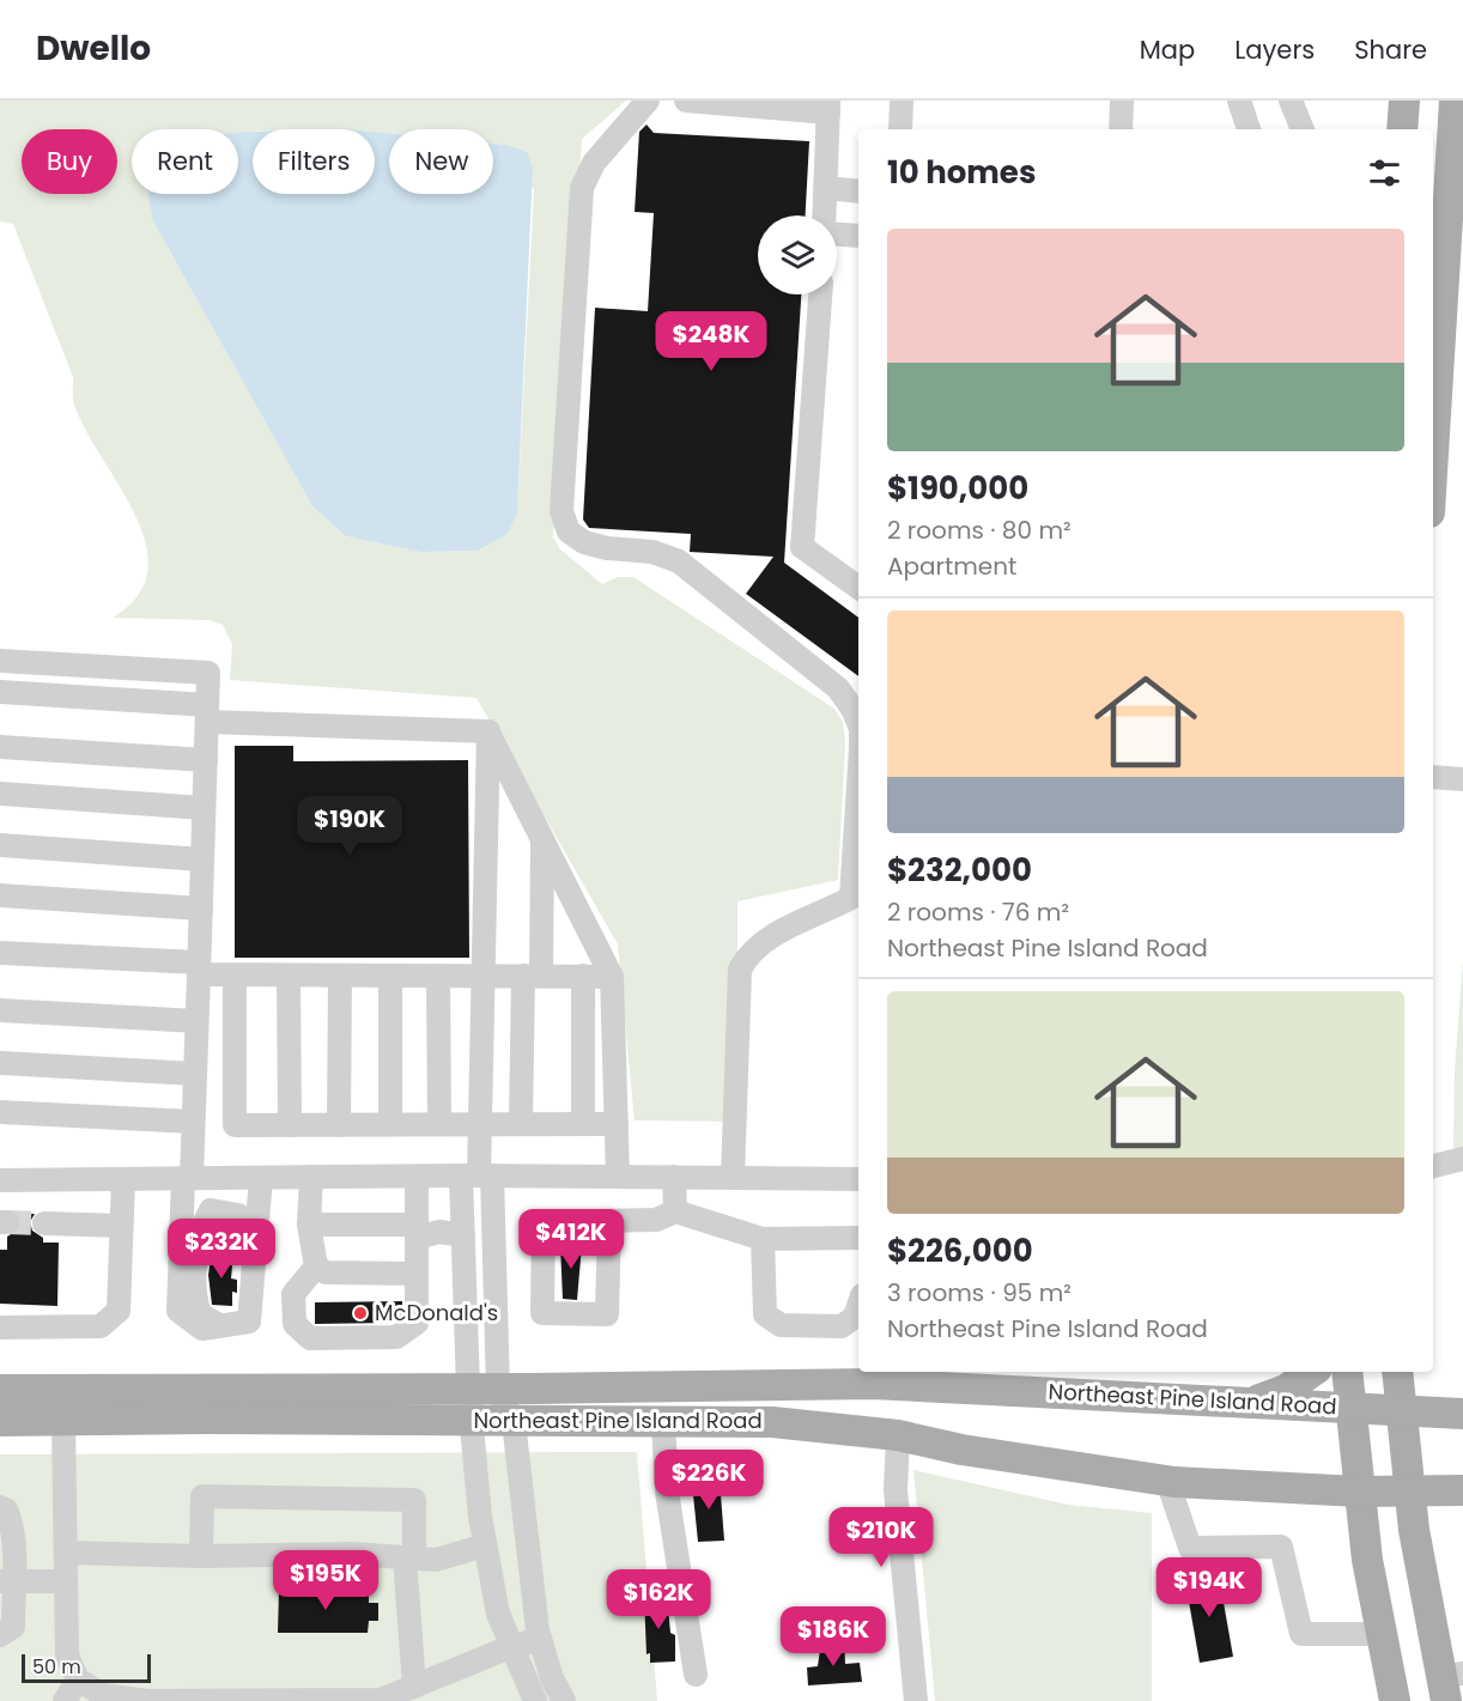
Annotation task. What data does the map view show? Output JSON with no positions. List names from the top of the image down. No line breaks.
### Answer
{"streets":{"main road":["Northeast Pine Island Road"]},"places":["McDonald's"],"scale_bar":"50 m","page":{"header":"Dwello","nav":["Map","Layers","Share"],"chip":["Buy","Rent","Filters","New"],"heading":"10 homes","list":[{"name":"$190,000","note":"2 rooms · 80 m² · Apartment"},{"name":"$232,000","note":"2 rooms · 76 m² · Northeast Pine Island Road"},{"name":"$226,000","note":"3 rooms · 95 m² · Northeast Pine Island Road"}],"price":["$248K","$190K","$412K","$232K","$226K","$210K","$195K","$194K","$162K","$186K"],"scale":"50 m"}}
